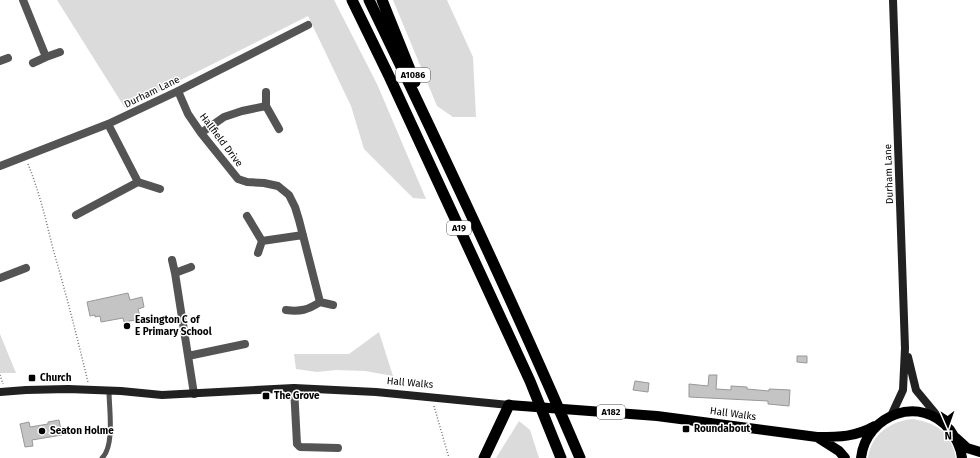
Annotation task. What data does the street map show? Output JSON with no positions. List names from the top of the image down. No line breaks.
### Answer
{"streets":{"highway":["A1086","A19"],"main road":["Durham Lane","Hall Walks","A182"],"street":["Hallfield Drive"]},"crossings":[["A1086","A19"],["Durham Lane","Hallfield Drive"],["Durham Lane","Hall Walks"]],"places":{"other":["Easington C of E Primary School","Seaton Holme"],"transit":["Church","The Grove","Roundabout"]},"north":"bottom"}
